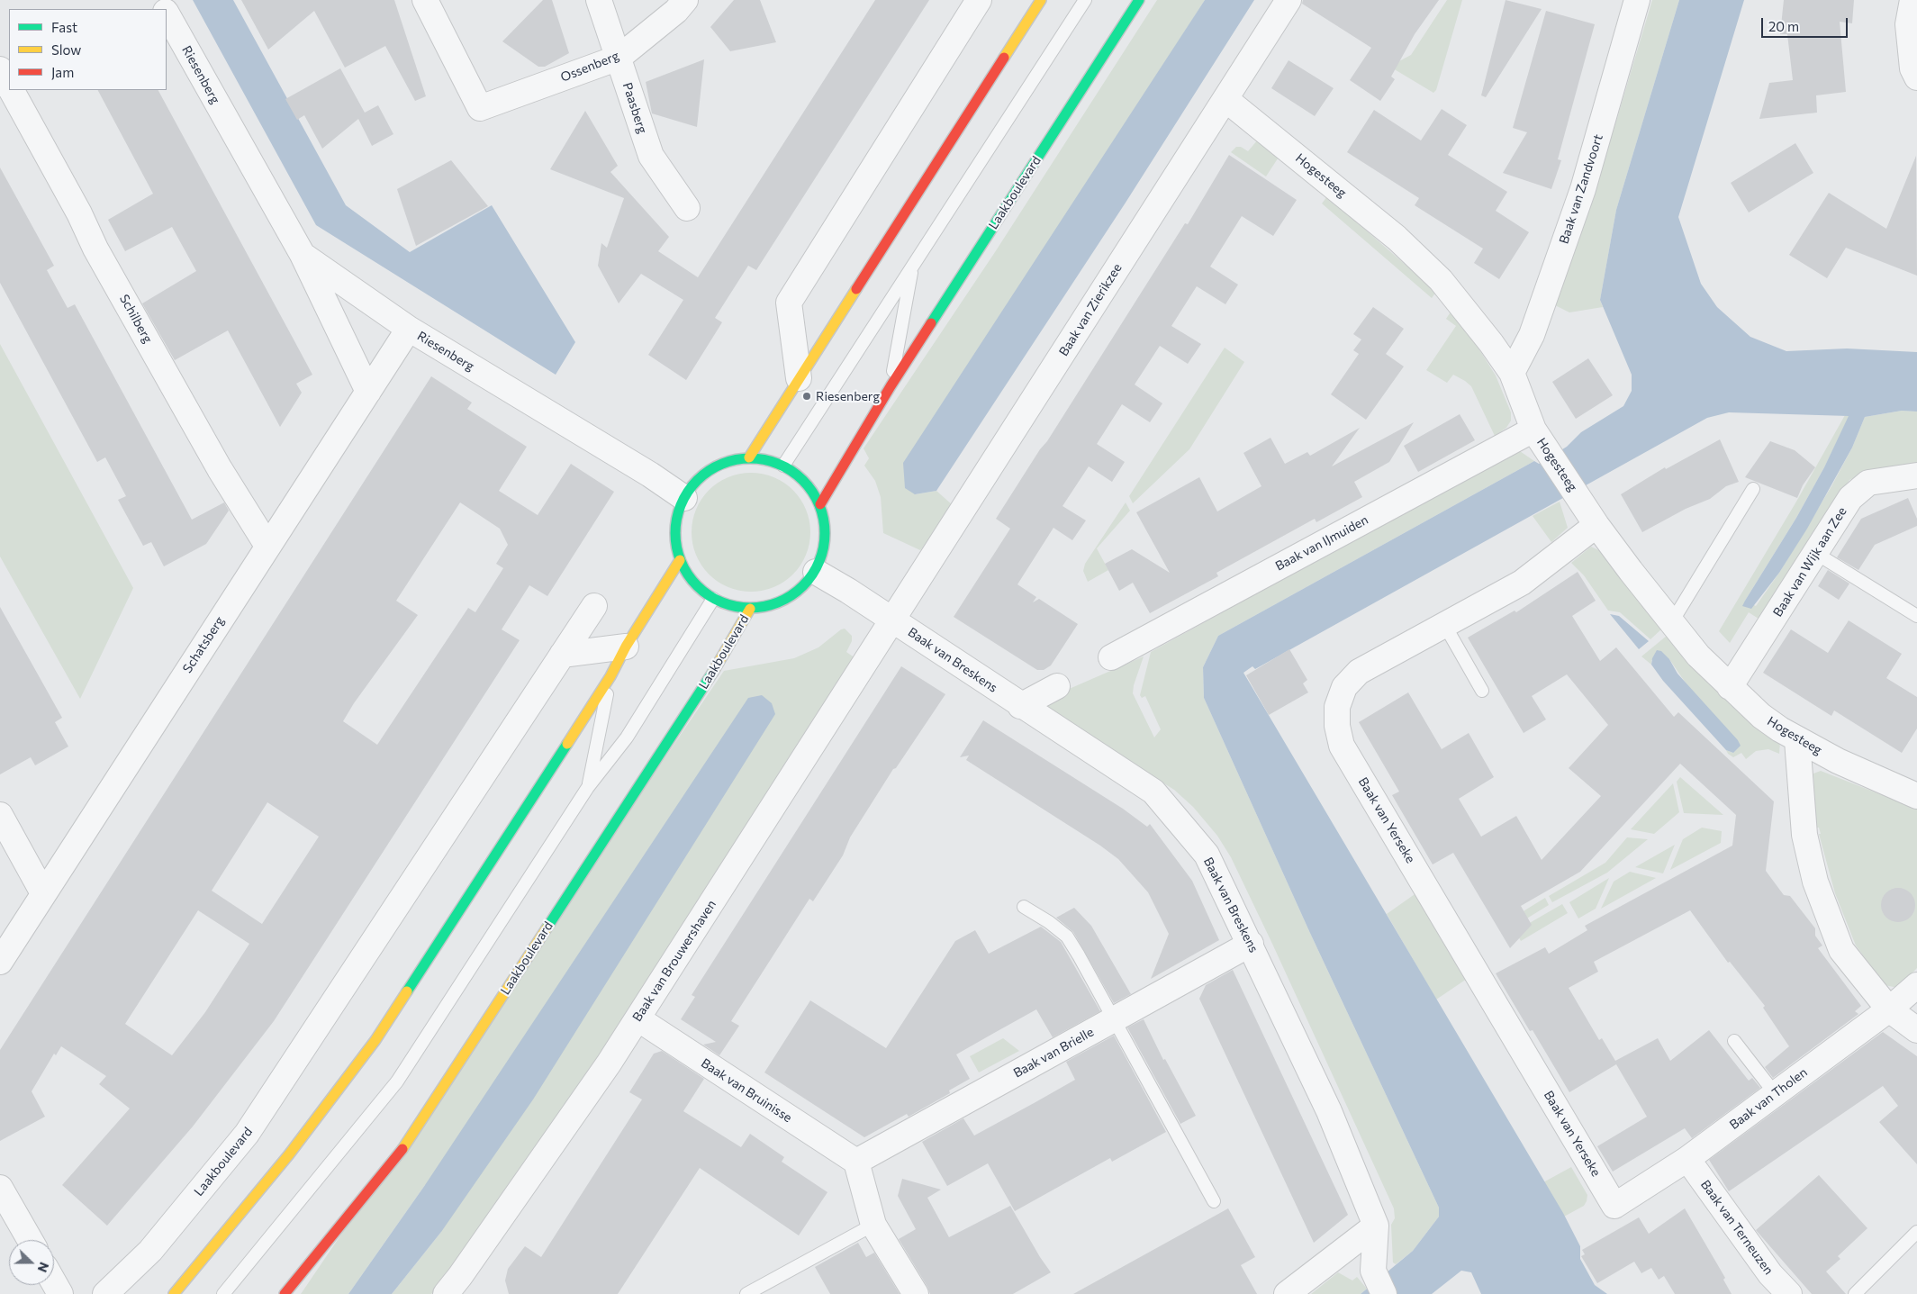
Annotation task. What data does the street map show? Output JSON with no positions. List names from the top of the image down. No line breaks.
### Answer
{"streets":{"main road":["Laakboulevard"],"street":["Ossenberg","Riesenberg","Paasberg","Hogesteeg","Baak van Zandvoort","Baak van Zierikzee","Schilberg","Baak van IJmuiden","Baak van Wijk aan Zee","Schatsberg","Baak van Breskens","Baak van Yerseke","Baak van Brouwershaven","Baak van Brielle","Baak van Bruinisse","Baak van Tholen","Baak van Terneuzen"]},"crossings":[["Ossenberg","Paasberg"],["Riesenberg","Laakboulevard"],["Riesenberg","Schatsberg"],["Riesenberg","Baak van Breskens"],["Hogesteeg","Baak van Zandvoort"],["Hogesteeg","Baak van Zierikzee"],["Hogesteeg","Baak van IJmuiden"],["Hogesteeg","Baak van Wijk aan Zee"],["Hogesteeg","Baak van Yerseke"],["Laakboulevard","Baak van Breskens"],["Baak van Zierikzee","Baak van Breskens"],["Baak van Zierikzee","Baak van Brouwershaven"],["Schilberg","Schatsberg"],["Baak van Breskens","Baak van Brouwershaven"],["Baak van Breskens","Baak van Brielle"],["Baak van Yerseke","Baak van Tholen"],["Baak van Brouwershaven","Baak van Bruinisse"],["Baak van Brielle","Baak van Bruinisse"],["Baak van Tholen","Baak van Terneuzen"]],"places":["Riesenberg"],"legend":["Fast","Slow","Jam"],"scale_bar":"20 m","north":"right"}
